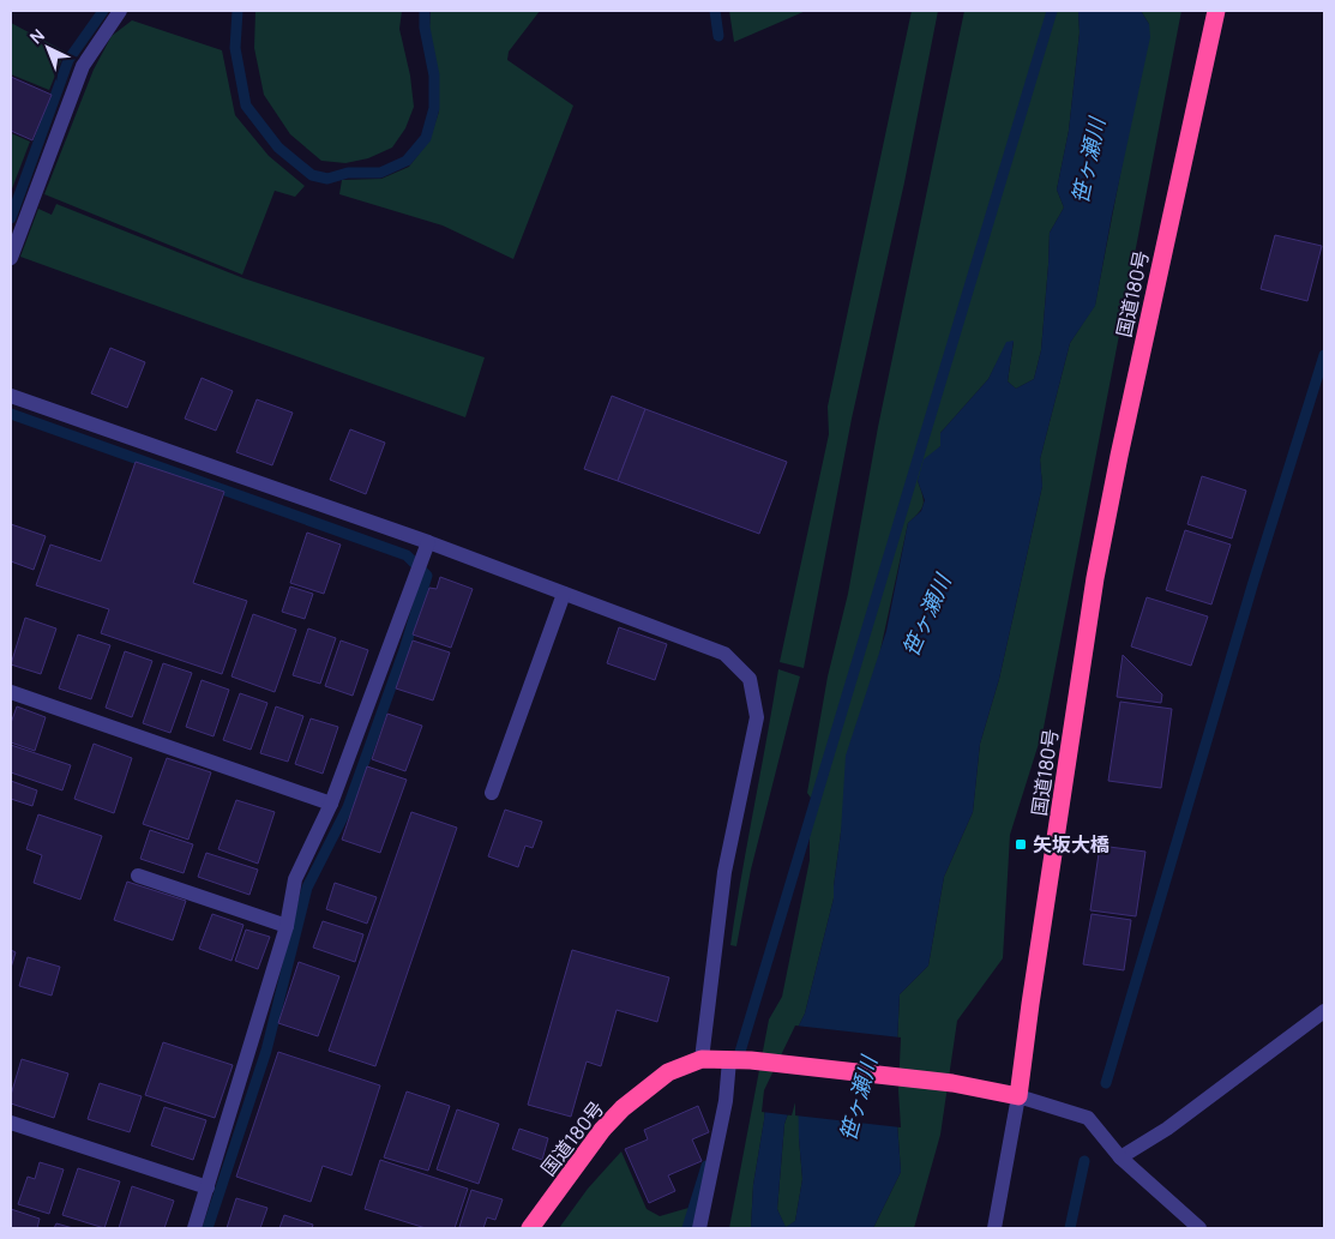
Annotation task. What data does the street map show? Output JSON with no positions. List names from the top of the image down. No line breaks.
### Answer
{"streets":{"highway":["国道180号"]},"water":["笹ヶ瀬川"],"places":{"transit":["矢坂大橋"]},"north":"top left"}
